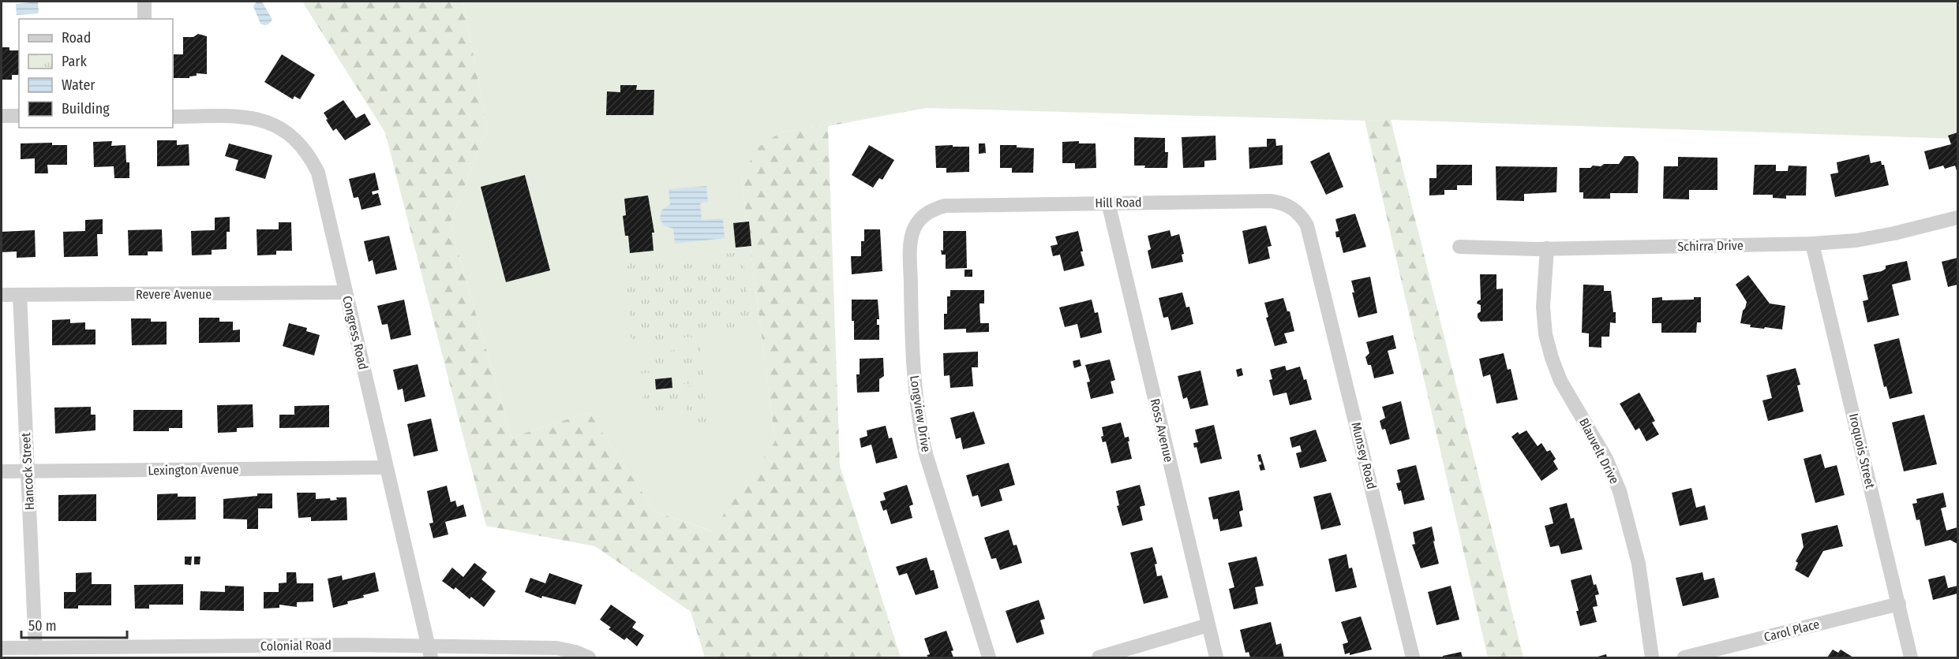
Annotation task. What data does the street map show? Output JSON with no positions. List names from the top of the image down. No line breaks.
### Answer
{"streets":{"street":["Hill Road","Schirra Drive","Revere Avenue","Congress Road","Longview Drive","Ross Avenue","Blauvelt Drive","Iroquois Street","Munsey Road","Lexington Avenue","Hancock Street","Carol Place","Colonial Road"]},"crossings":[["Hill Road","Longview Drive"],["Hill Road","Ross Avenue"],["Hill Road","Munsey Road"],["Schirra Drive","Blauvelt Drive"],["Schirra Drive","Iroquois Street"],["Revere Avenue","Congress Road"],["Revere Avenue","Hancock Street"],["Congress Road","Lexington Avenue"],["Congress Road","Colonial Road"],["Iroquois Street","Carol Place"],["Lexington Avenue","Hancock Street"],["Hancock Street","Colonial Road"]],"legend":["Road","Park","Water","Building"],"scale_bar":"50 m"}
